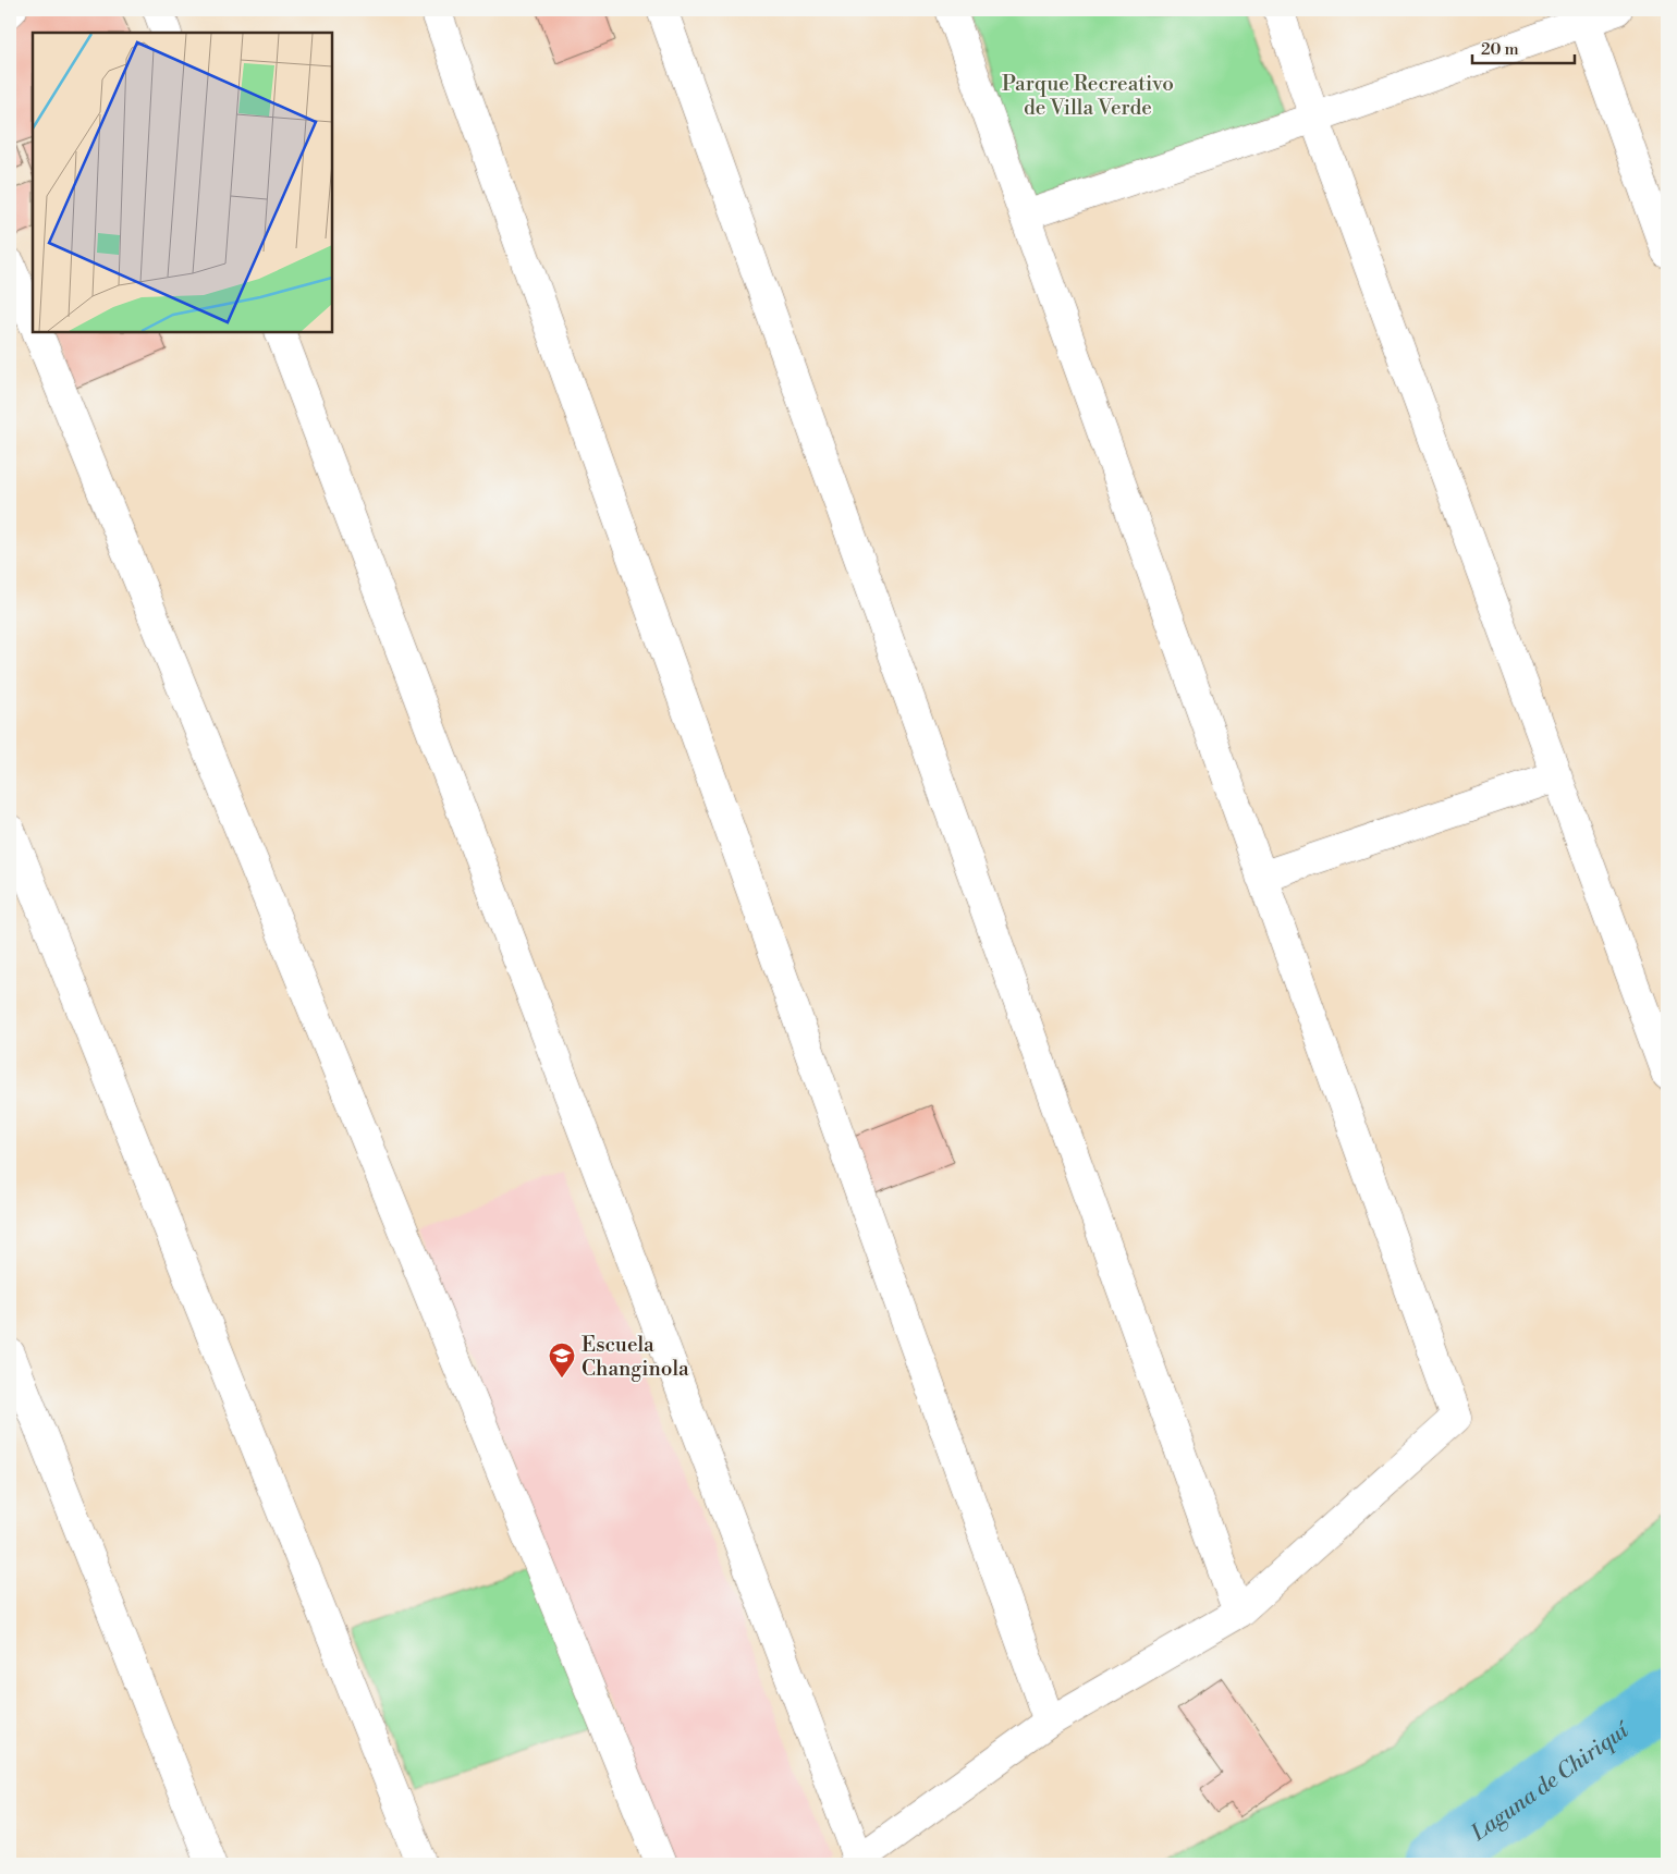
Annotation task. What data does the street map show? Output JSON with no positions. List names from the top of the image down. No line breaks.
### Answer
{"water":["Laguna de Chiriquí"],"parks":["Parque Recreativo de Villa Verde"],"places":{"school or university":["Escuela Changinola"]},"scale_bar":"20 m"}
